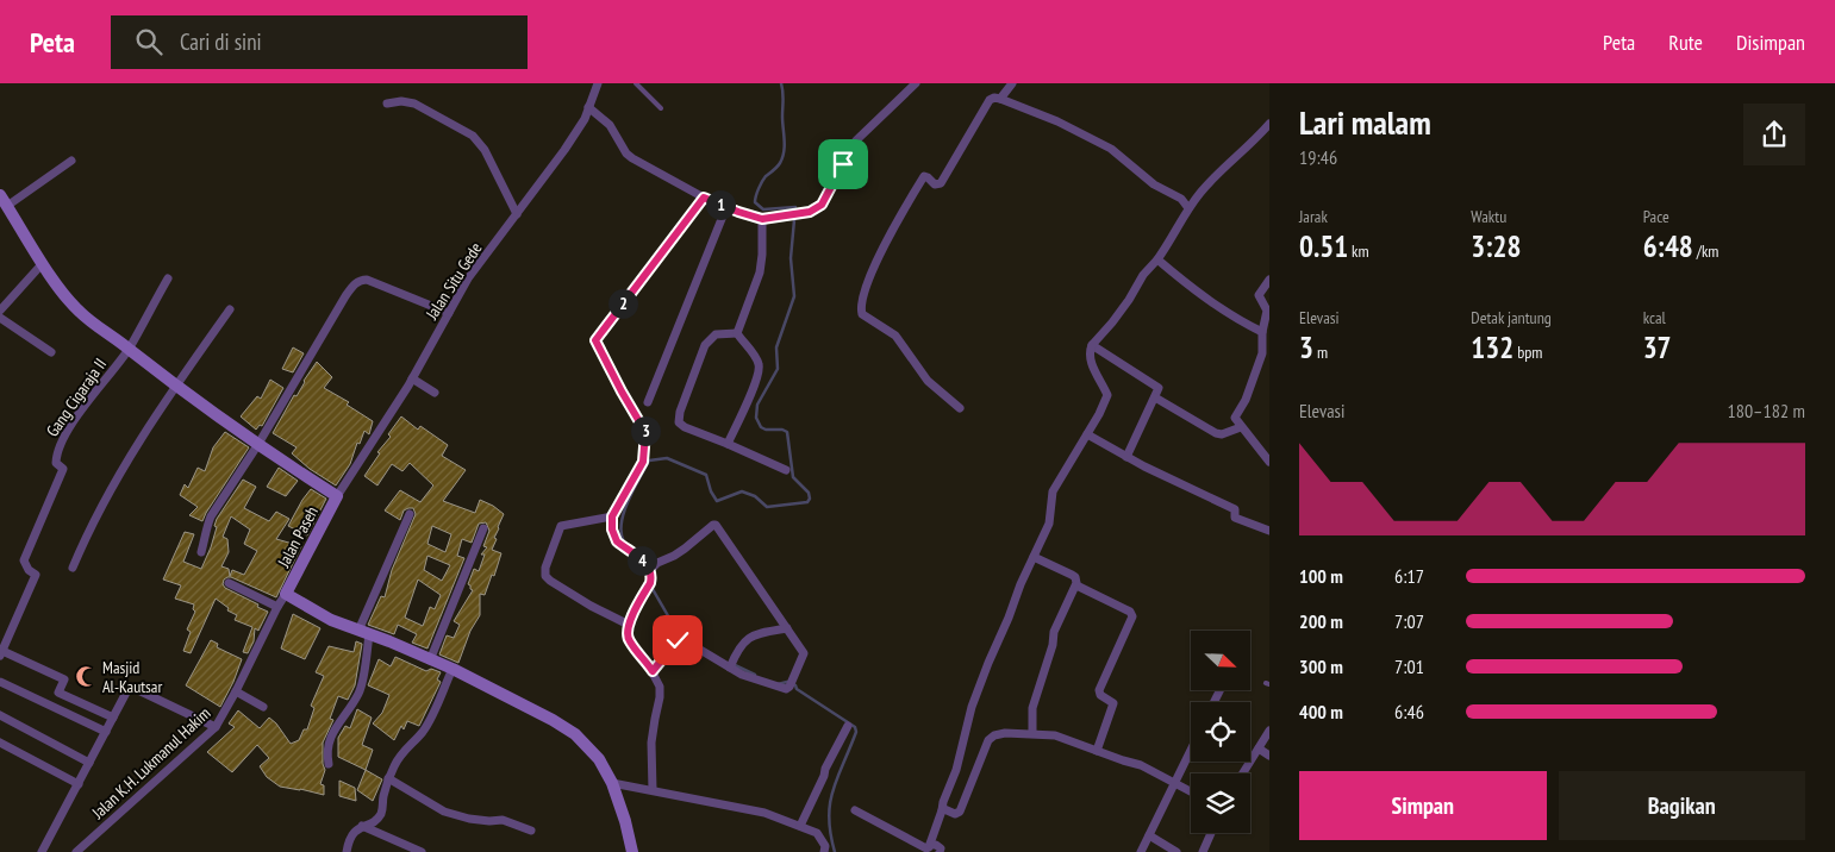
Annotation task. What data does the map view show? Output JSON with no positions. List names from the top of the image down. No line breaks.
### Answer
{"streets":{"street":["Jalan Situ Gede","Gang Cigaraja II","Jalan Paseh","Jalan K.H. Lukmanul Hakim"]},"crossings":[["Jalan Situ Gede","Jalan Paseh"],["Gang Cigaraja II","Jalan Paseh"],["Jalan Paseh","Jalan K.H. Lukmanul Hakim"]],"places":{"mosque":["Masjid Al-Kautsar"]},"north":"bottom right","page":{"header":"Peta","search":"Cari di sini","nav":["Peta","Rute","Disimpan"],"heading":["Lari malam","19:46"],"stats":[["Jarak","0.51 km"],["Waktu","3:28"],["Pace","6:48 /km"],["Elevasi","3 m"],["Detak jantung","132 bpm"],["kcal","37"]],"pins":["1","2","3","4"],"chart":["Elevasi","180–182 m"],"list":[{"name":"100 m","note":"6:17"},{"name":"200 m","note":"7:07"},{"name":"300 m","note":"7:01"},{"name":"400 m","note":"6:46"}],"buttons":["Simpan","Bagikan"]}}
